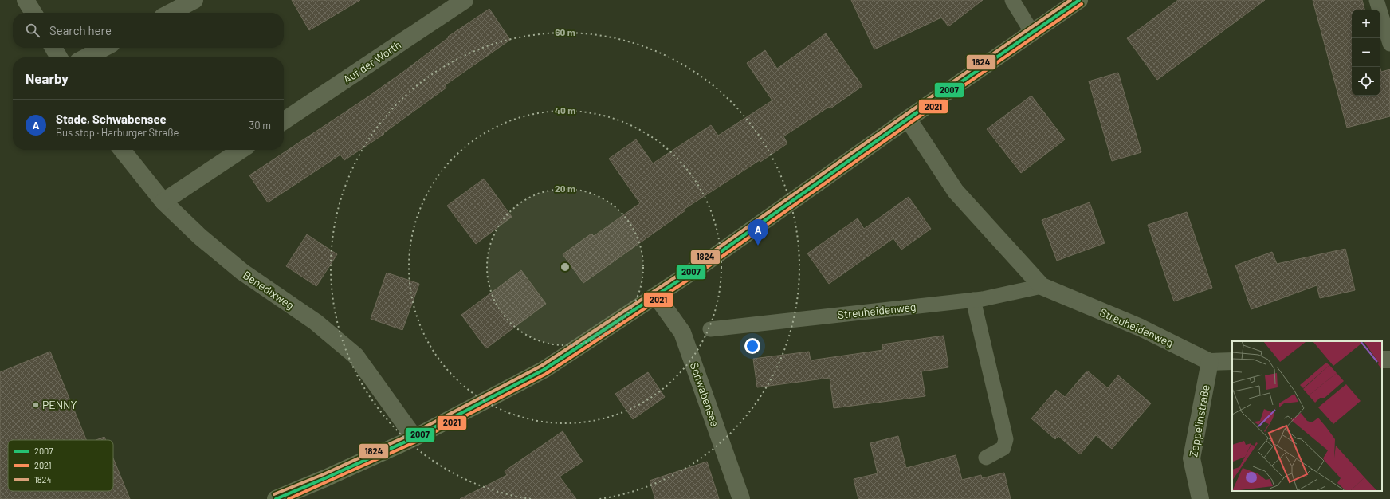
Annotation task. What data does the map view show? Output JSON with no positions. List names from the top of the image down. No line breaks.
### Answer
{"streets":{"street":["Auf der Worth","Benedixweg","Streuheidenweg","Schwabensee","Zeppelinstraße"]},"crossings":[["Streuheidenweg","Zeppelinstraße"]],"places":["PENNY"],"lines":["transit line 2007","transit line 1824","transit line 2021"],"legend":["2007","2021","1824"],"page":{"map_buttons":["+","−"],"search":"Search here","heading":"Nearby","list":[{"mark":"A","name":"Stade, Schwabensee","note":"Bus stop · Harburger Straße","value":"30 m"}],"pins":"A"},"rings":["60 m","40 m","20 m"]}
